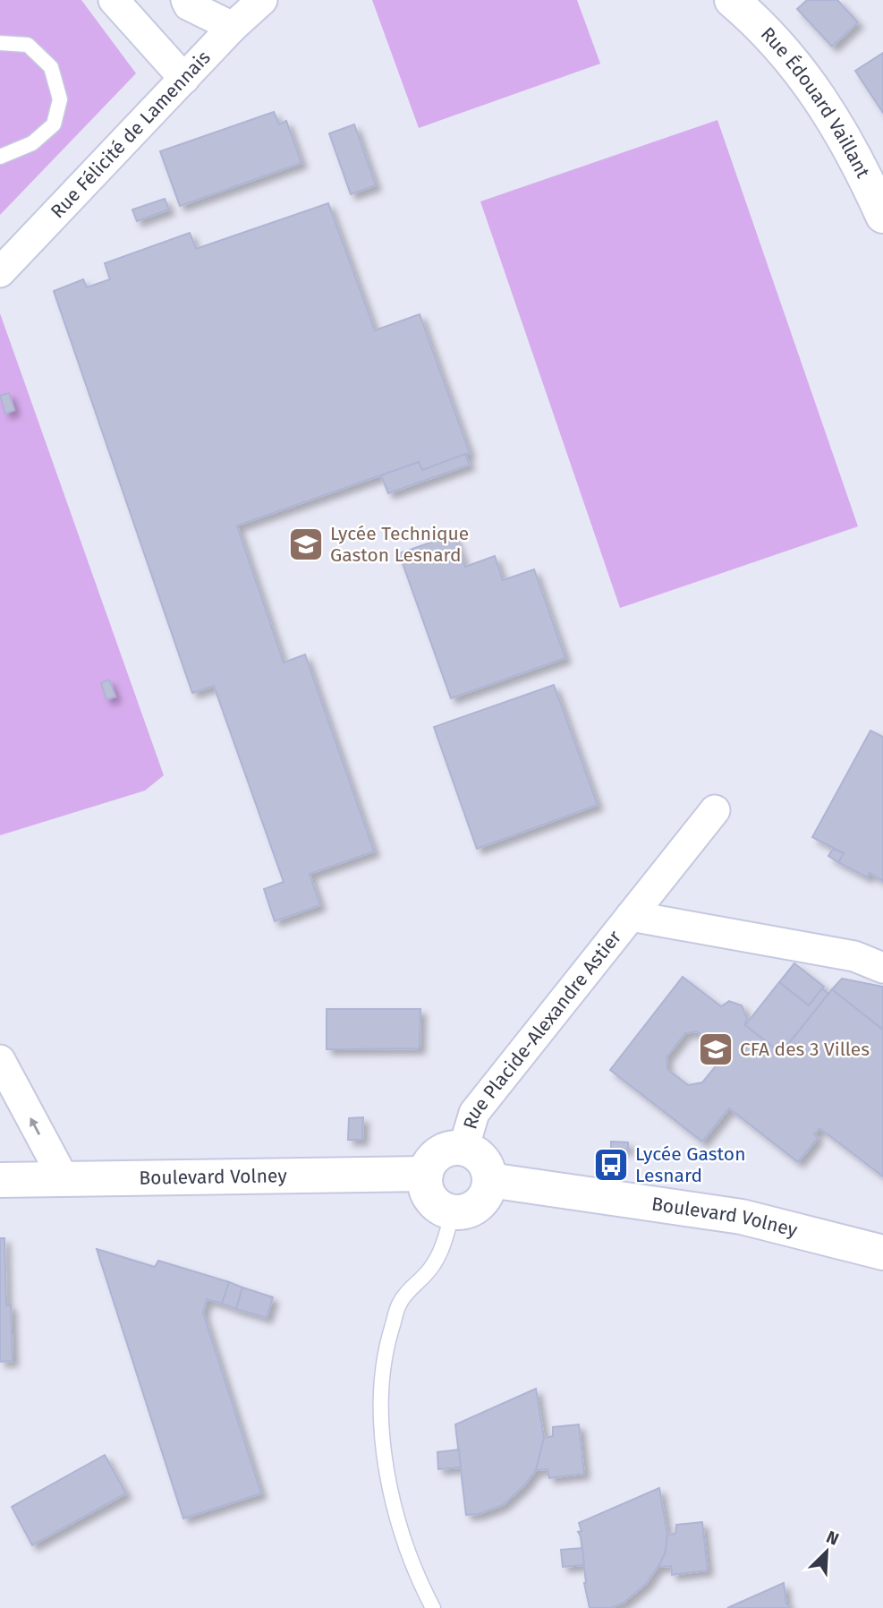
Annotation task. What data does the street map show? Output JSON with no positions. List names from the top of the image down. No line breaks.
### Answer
{"streets":{"street":["Rue Édouard Vaillant","Rue Félicité de Lamennais","Rue Placide-Alexandre Astier","Boulevard Volney"]},"crossings":[["Rue Placide-Alexandre Astier","Boulevard Volney"]],"places":{"school or university":["Lycée Technique Gaston Lesnard","CFA des 3 Villes"],"bus stop":["Lycée Gaston Lesnard"]},"north":"top right"}
